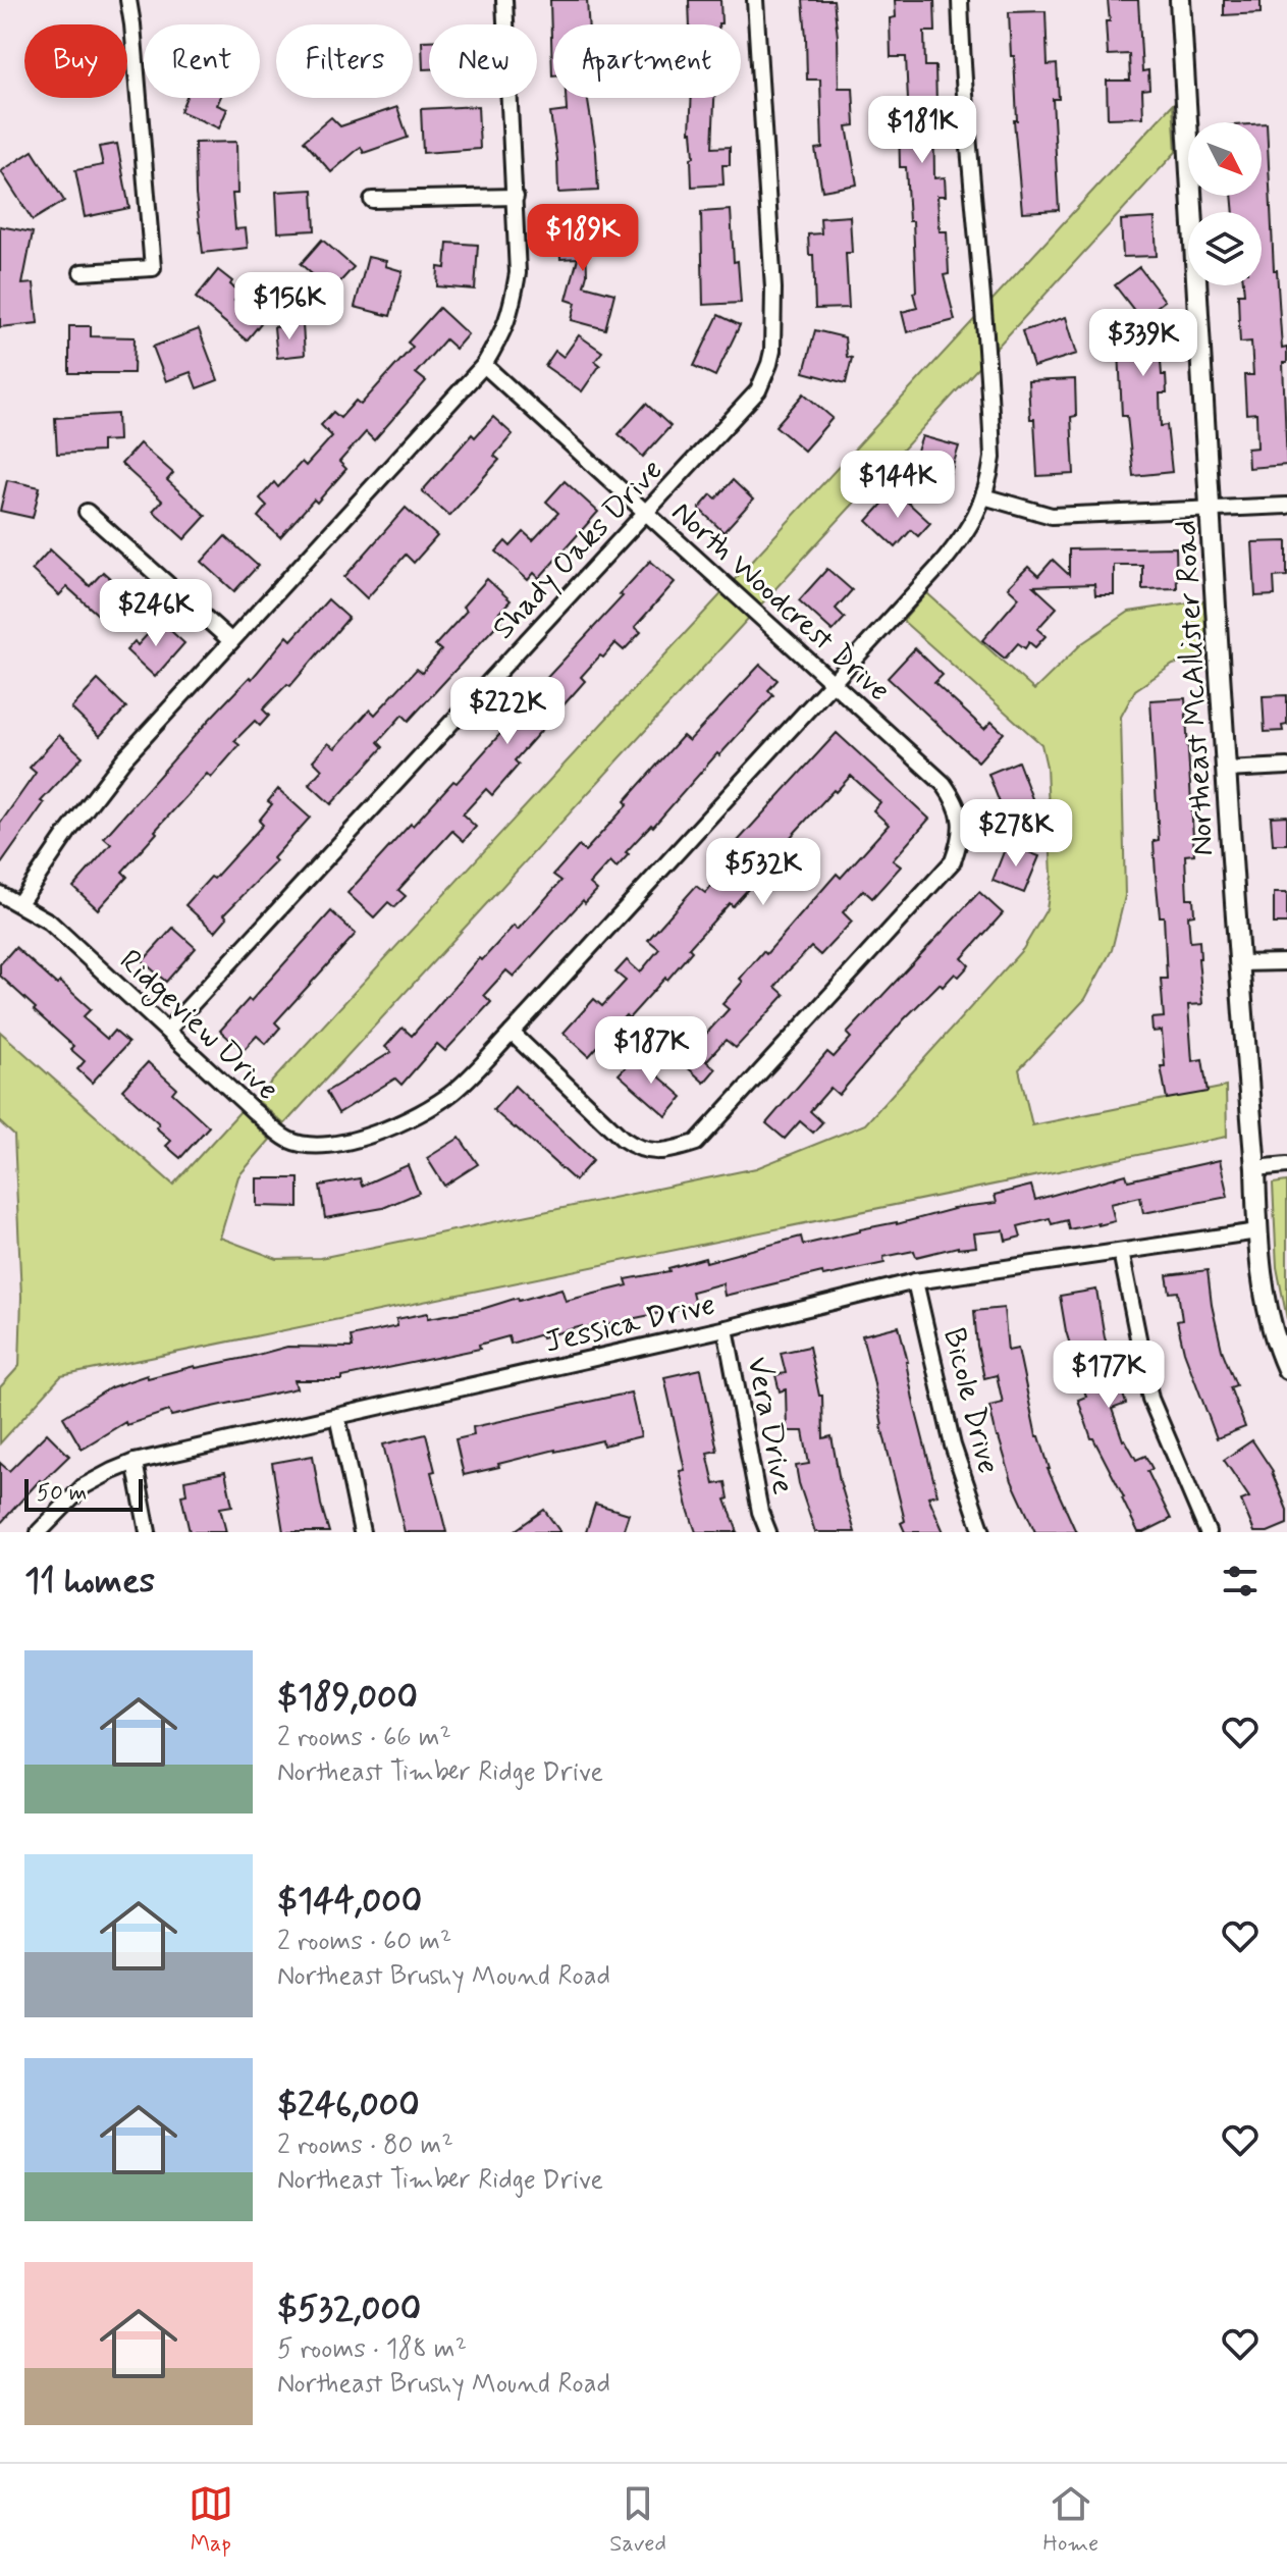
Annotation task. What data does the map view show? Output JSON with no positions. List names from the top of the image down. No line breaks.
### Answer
{"streets":{"street":["Shady Oaks Drive","North Woodcrest Drive","Northeast McAllister Road","Ridgeview Drive","Jessica Drive","Bicole Drive","Vera Drive"]},"crossings":[["Shady Oaks Drive","North Woodcrest Drive"],["Shady Oaks Drive","Ridgeview Drive"],["North Woodcrest Drive","Ridgeview Drive"],["Northeast McAllister Road","Jessica Drive"],["Jessica Drive","Bicole Drive"],["Jessica Drive","Vera Drive"]],"scale_bar":"50 m","north":"bottom right","page":{"chip":["Buy","Rent","Filters","New","Apartment"],"price":["$181K","$189K","$156K","$339K","$144K","$246K","$222K","$278K","$532K","$187K","$177K"],"scale":"50 m","heading":"11 homes","list":[{"name":"$189,000","note":"2 rooms · 66 m² · Northeast Timber Ridge Drive"},{"name":"$144,000","note":"2 rooms · 60 m² · Northeast Brushy Mound Road"},{"name":"$246,000","note":"2 rooms · 80 m² · Northeast Timber Ridge Drive"},{"name":"$532,000","note":"5 rooms · 188 m² · Northeast Brushy Mound Road"}],"tabs":["Map","Saved","Home"]}}
